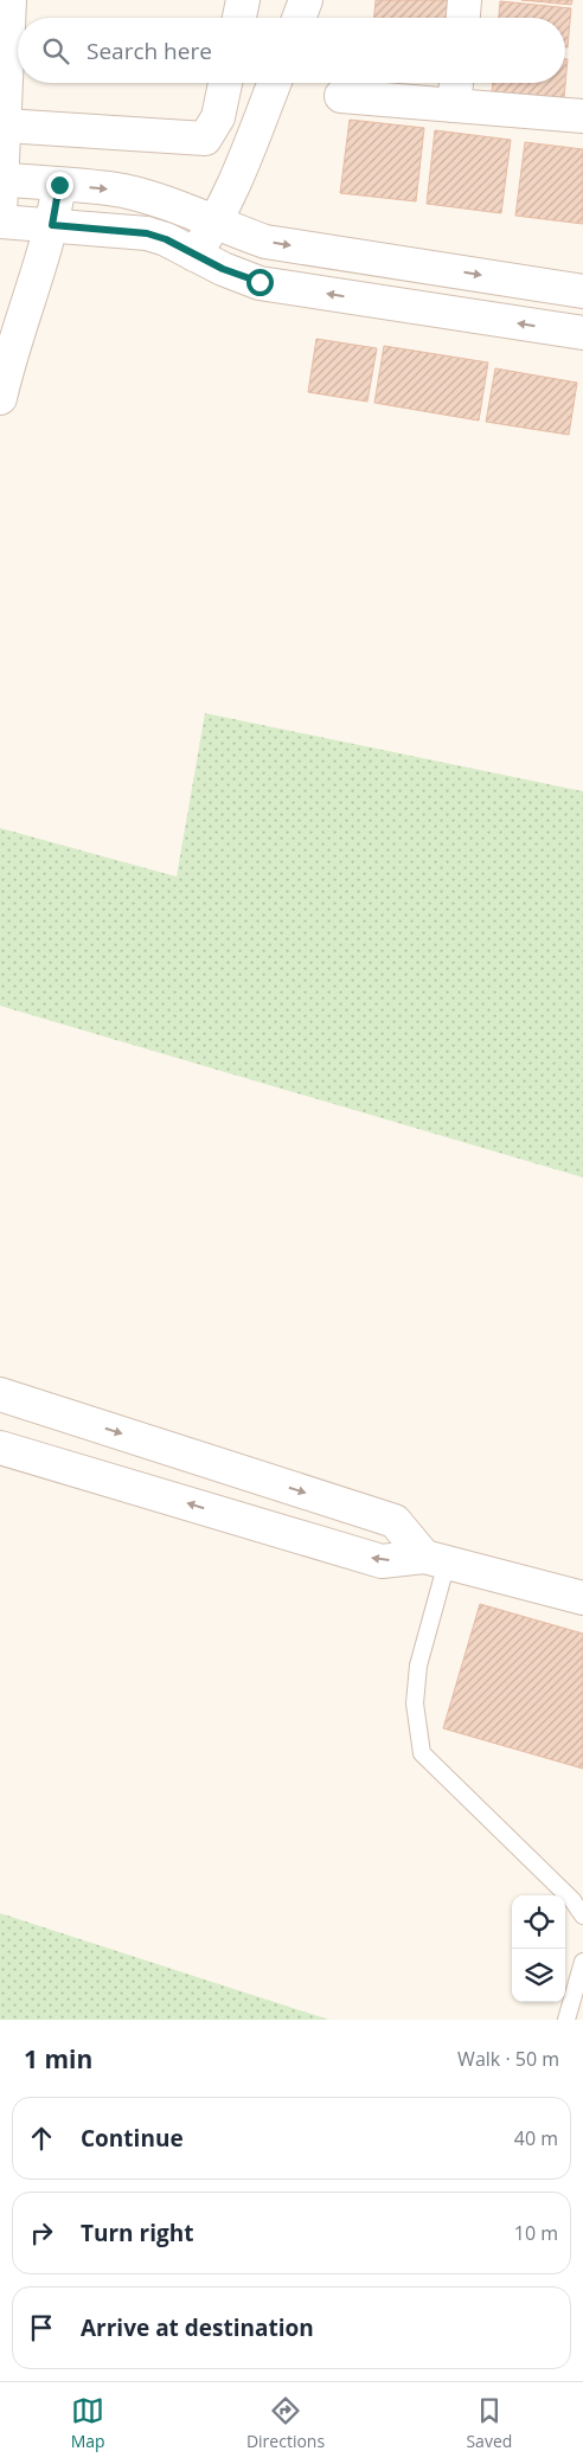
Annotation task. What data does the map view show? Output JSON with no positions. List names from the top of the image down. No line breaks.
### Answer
{"page":{"search":"Search here","heading":["1 min","Walk · 50 m"],"list":[["Continue","40 m"],["Turn right","10 m"],"Arrive at destination"],"nav":["Map","Directions","Saved"]}}
